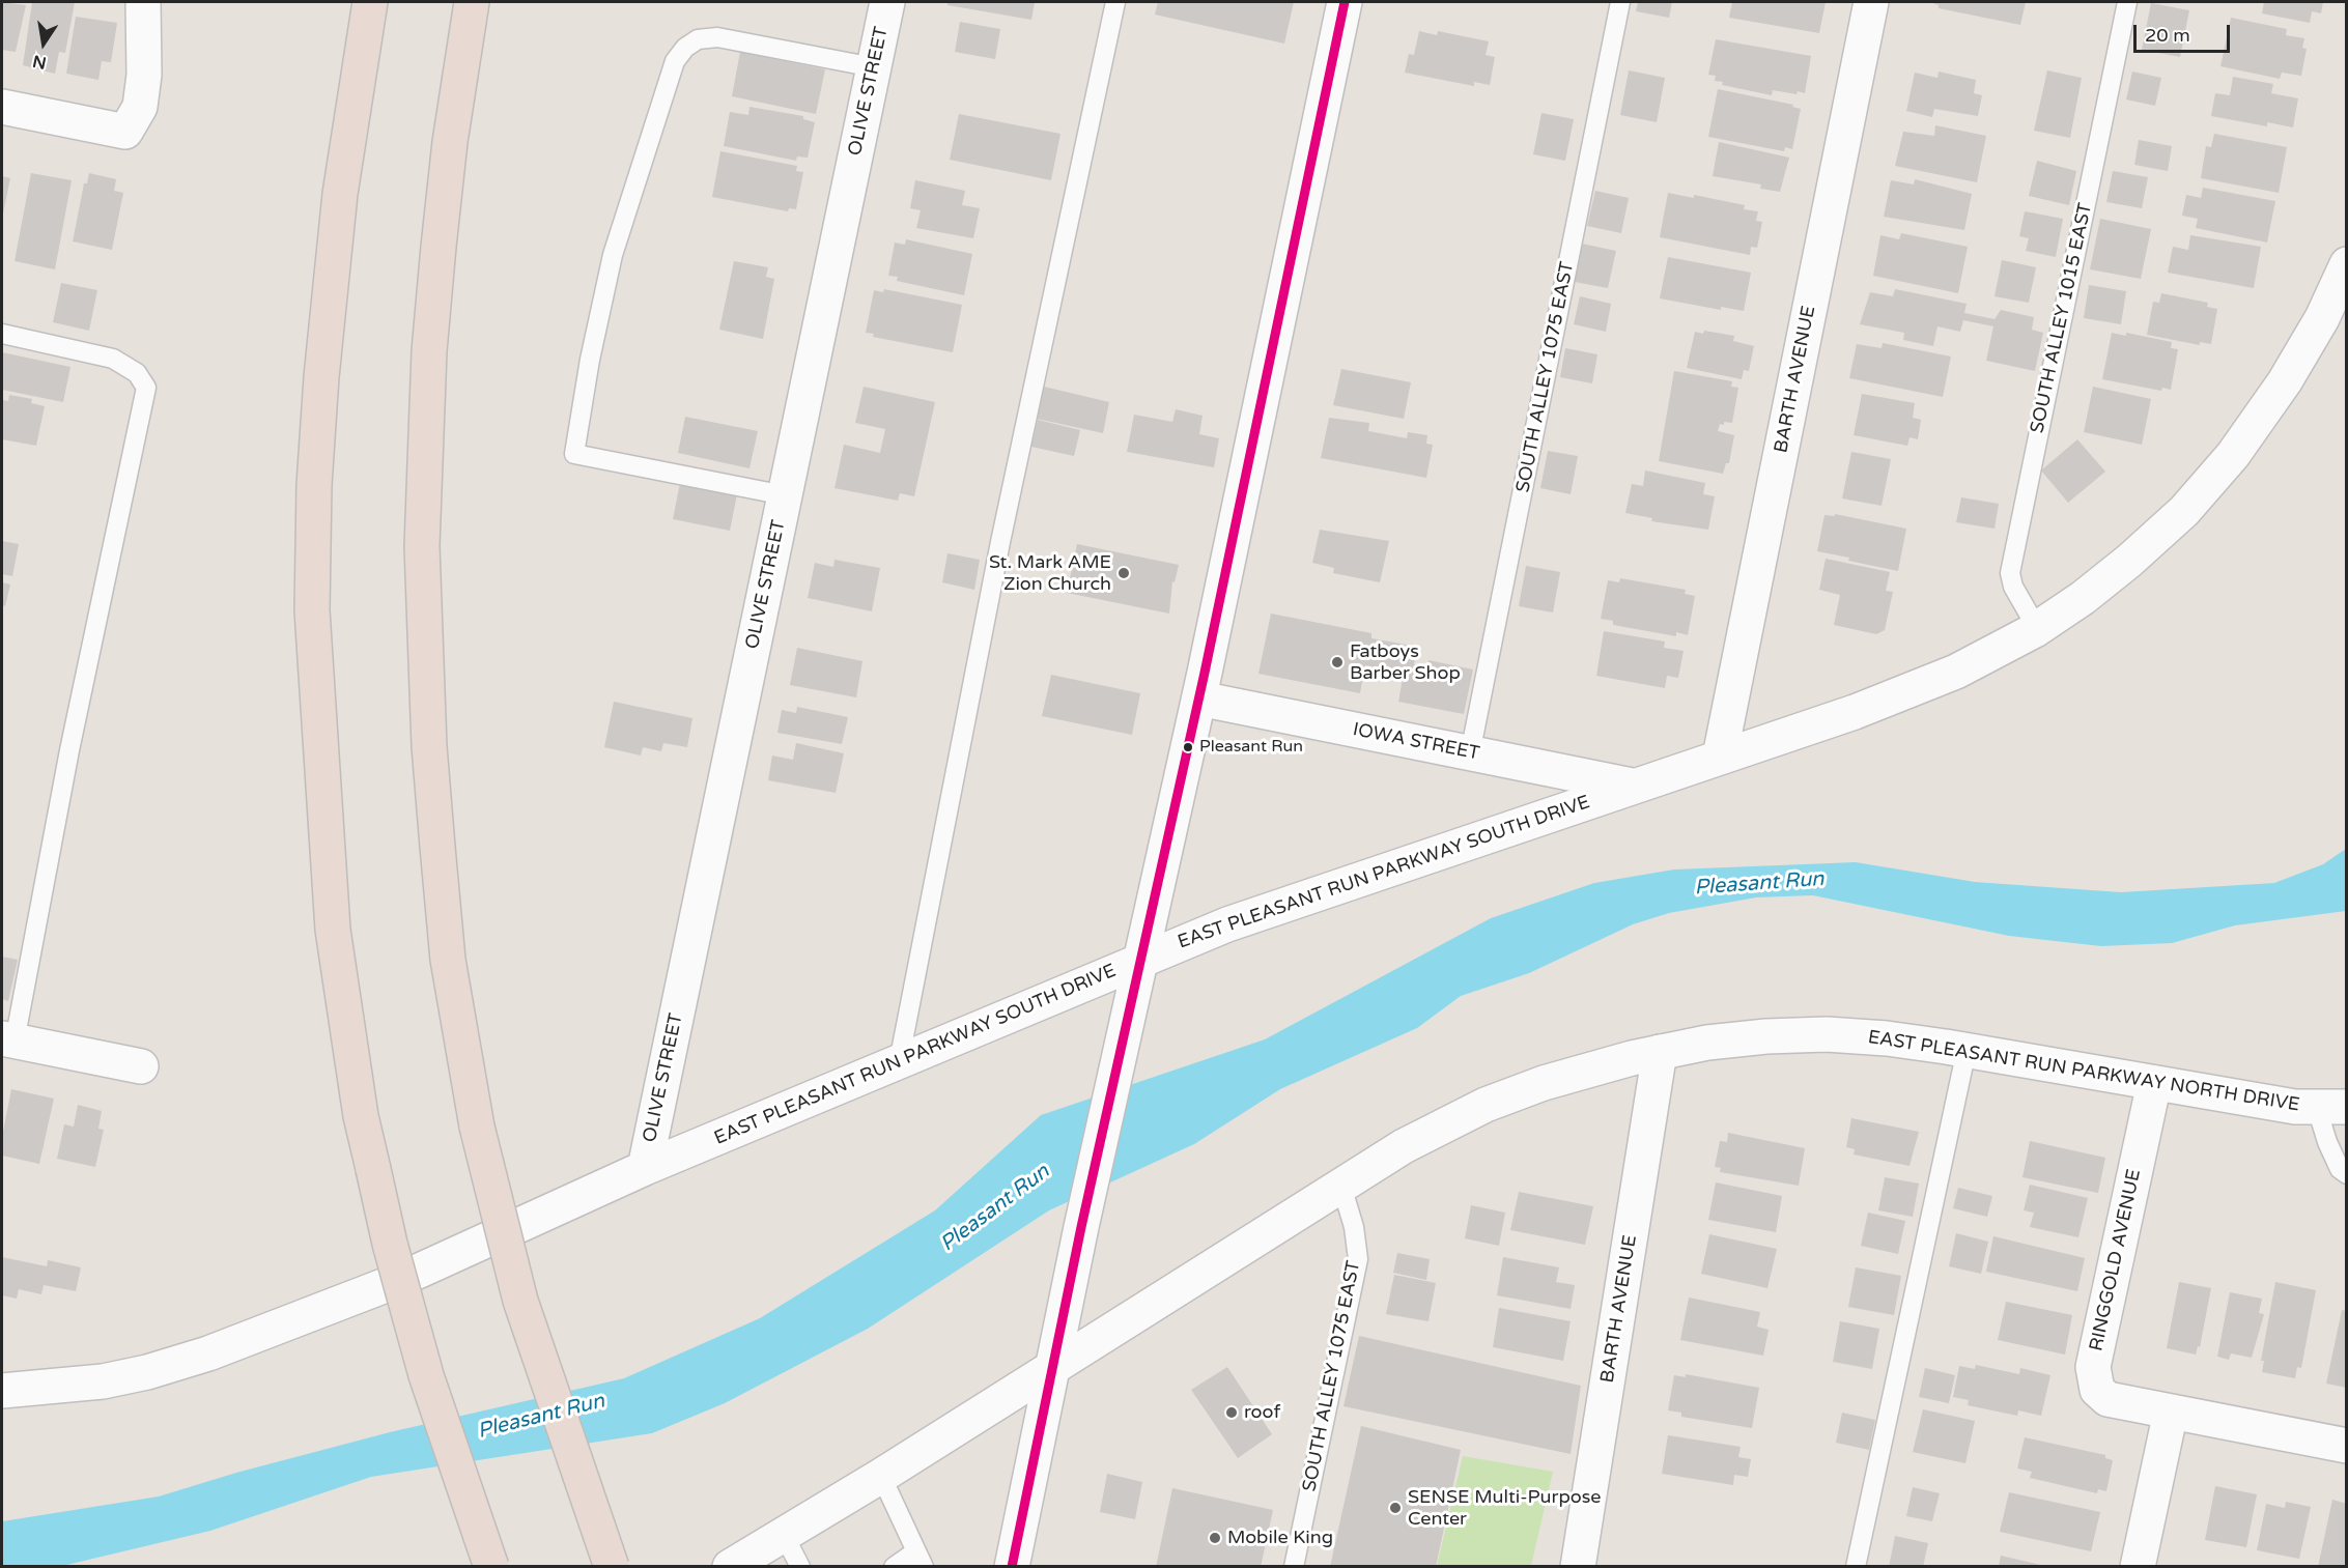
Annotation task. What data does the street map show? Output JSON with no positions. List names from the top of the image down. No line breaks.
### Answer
{"streets":{"street":["OLIVE STREET","BARTH AVENUE","IOWA STREET","EAST PLEASANT RUN PARKWAY SOUTH DRIVE","EAST PLEASANT RUN PARKWAY NORTH DRIVE","RINGGOLD AVENUE"],"lane":["SOUTH ALLEY 1015 EAST","SOUTH ALLEY 1075 EAST"]},"crossings":[["OLIVE STREET","EAST PLEASANT RUN PARKWAY SOUTH DRIVE"],["SOUTH ALLEY 1015 EAST","EAST PLEASANT RUN PARKWAY SOUTH DRIVE"],["SOUTH ALLEY 1075 EAST","IOWA STREET"],["SOUTH ALLEY 1075 EAST","EAST PLEASANT RUN PARKWAY NORTH DRIVE"],["BARTH AVENUE","EAST PLEASANT RUN PARKWAY SOUTH DRIVE"],["BARTH AVENUE","EAST PLEASANT RUN PARKWAY NORTH DRIVE"],["IOWA STREET","EAST PLEASANT RUN PARKWAY SOUTH DRIVE"],["EAST PLEASANT RUN PARKWAY NORTH DRIVE","RINGGOLD AVENUE"]],"water":["Pleasant Run"],"places":["St. Mark AME Zion Church","Fatboys Barber Shop","Pleasant Run","roof","SENSE Multi-Purpose Center","Mobile King"],"scale_bar":"20 m","north":"bottom"}
